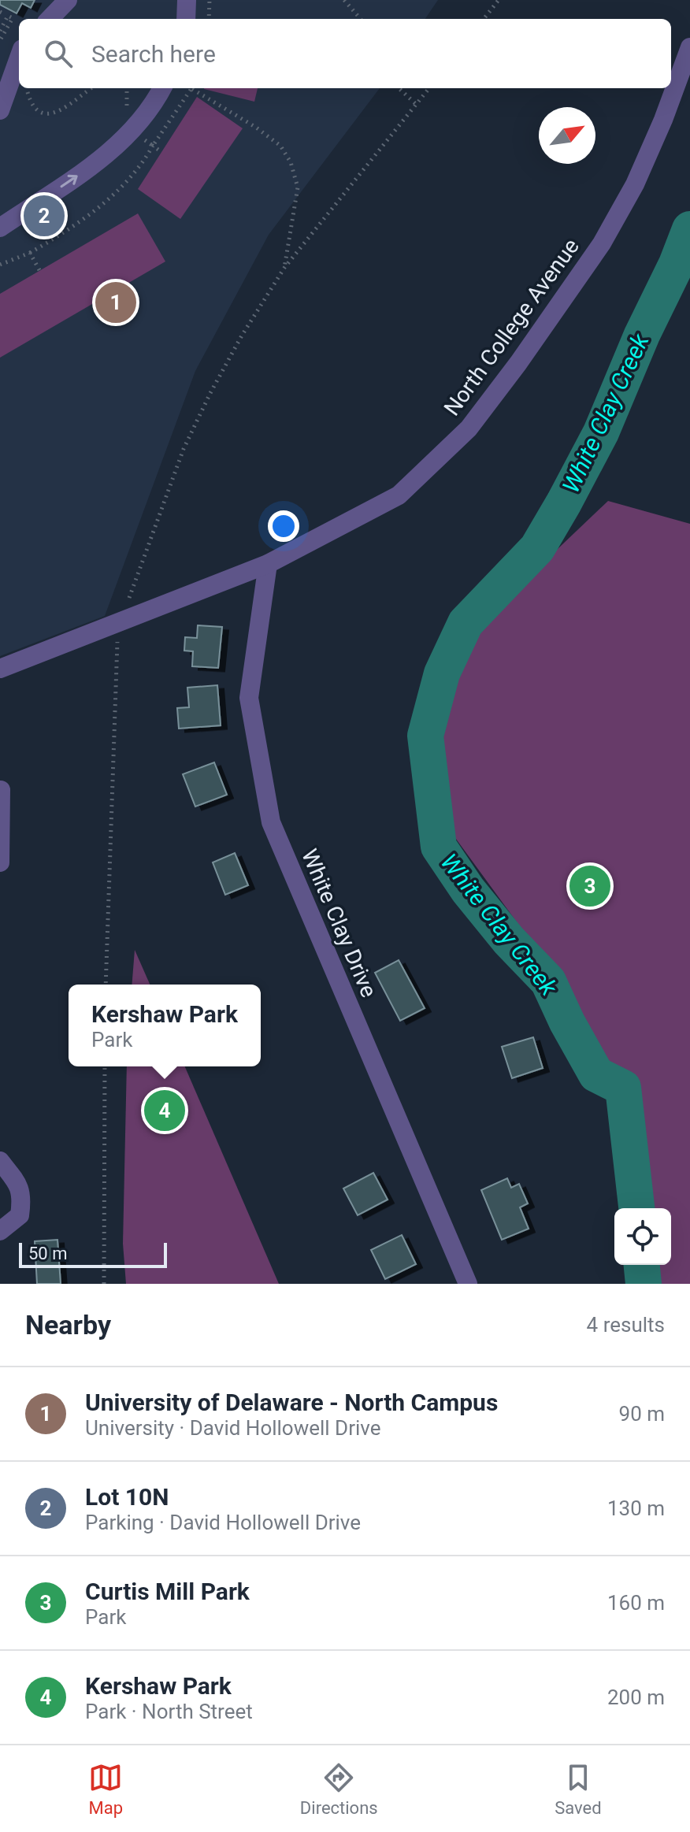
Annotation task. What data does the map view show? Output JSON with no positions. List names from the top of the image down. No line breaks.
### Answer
{"streets":{"street":["North College Avenue","White Clay Drive"]},"crossings":[["North College Avenue","White Clay Drive"]],"water":["White Clay Creek"],"scale_bar":"50 m","north":"top right","page":{"search":"Search here","pins":["2","1","3","4"],"popup":["Kershaw Park","Park"],"scale":"50 m","heading":["Nearby","4 results"],"list":[{"mark":"1","name":"University of Delaware - North Campus","note":"University · David Hollowell Drive","value":"90 m"},{"mark":"2","name":"Lot 10N","note":"Parking · David Hollowell Drive","value":"130 m"},{"mark":"3","name":"Curtis Mill Park","note":"Park","value":"160 m"},{"mark":"4","name":"Kershaw Park","note":"Park · North Street","value":"200 m"}],"nav":["Map","Directions","Saved"]}}
